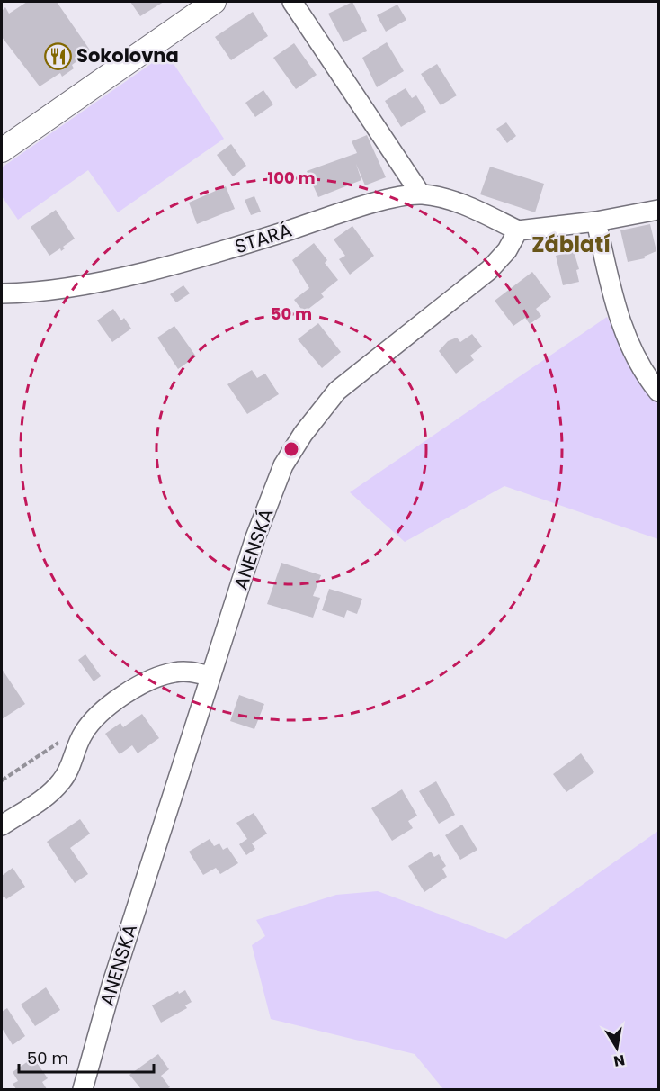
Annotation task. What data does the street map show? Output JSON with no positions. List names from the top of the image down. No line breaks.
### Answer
{"streets":{"street":["STARÁ","ANENSKÁ"]},"crossings":[["STARÁ","ANENSKÁ"]],"districts":["Záblatí"],"places":{"restaurant":["Sokolovna"]},"scale_bar":"50 m","north":"bottom","rings":["100 m","50 m"]}
